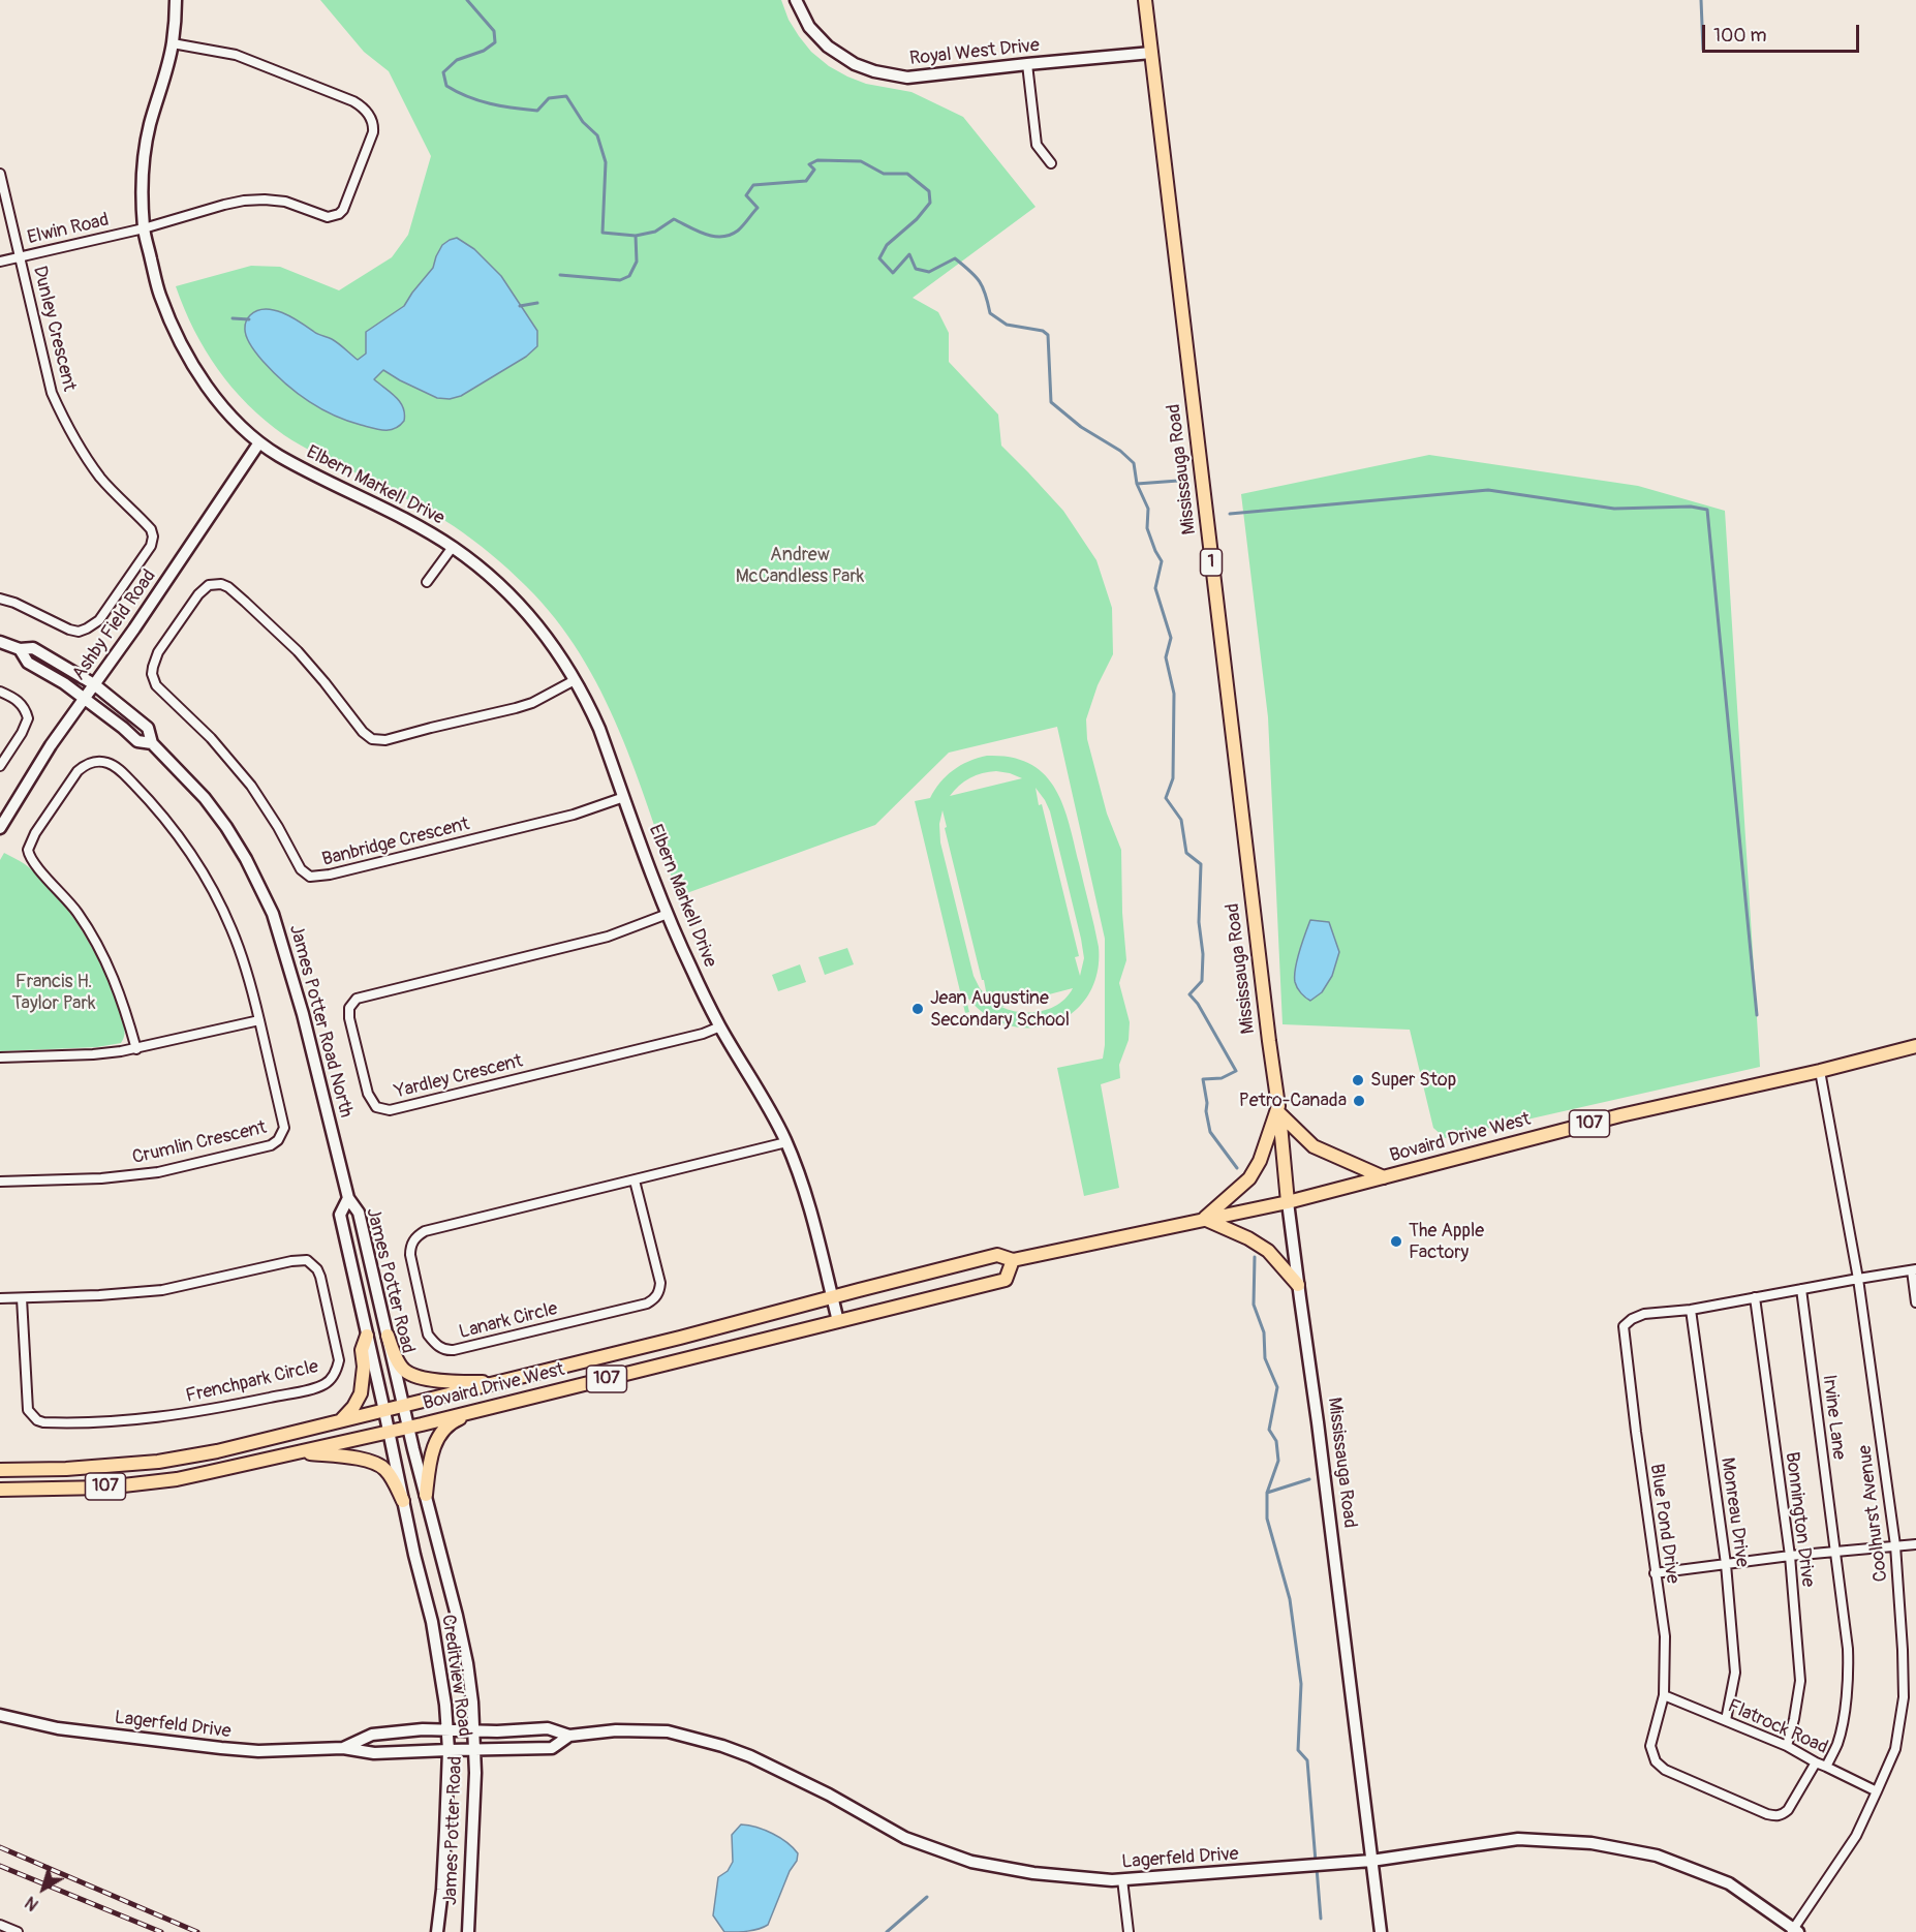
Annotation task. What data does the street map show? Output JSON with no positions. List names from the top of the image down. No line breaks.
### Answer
{"streets":{"main road":["Mississauga Road","1","107","Bovaird Drive West"],"street":["Royal West Drive","Elwin Road","Dunley Crescent","Elbern Markell Drive","Ashby Field Road","Banbridge Crescent","James Potter Road North","Yardley Crescent","Crumlin Crescent","James Potter Road","Lanark Circle","Frenchpark Circle","Irvine Lane","Monreau Drive","Coolhurst Avenue","Bonnington Drive","Blue Pond Drive","Creditview Road","Lagerfeld Drive","Flatrock Road"]},"crossings":[["Royal West Drive","Mississauga Road"],["Elwin Road","Dunley Crescent"],["Elwin Road","Elbern Markell Drive"],["Mississauga Road","Bovaird Drive West"],["Mississauga Road","Lagerfeld Drive"],["Elbern Markell Drive","Ashby Field Road"],["Elbern Markell Drive","Banbridge Crescent"],["Elbern Markell Drive","Yardley Crescent"],["Elbern Markell Drive","Bovaird Drive West"],["Elbern Markell Drive","Lanark Circle"],["James Potter Road North","James Potter Road"],["Bovaird Drive West","James Potter Road"],["Bovaird Drive West","Coolhurst Avenue"],["Bovaird Drive West","Creditview Road"],["James Potter Road","Creditview Road"],["James Potter Road","Lagerfeld Drive"],["Irvine Lane","Blue Pond Drive"],["Irvine Lane","Flatrock Road"],["Monreau Drive","Blue Pond Drive"],["Monreau Drive","Flatrock Road"],["Coolhurst Avenue","Blue Pond Drive"],["Coolhurst Avenue","Lagerfeld Drive"],["Coolhurst Avenue","Flatrock Road"],["Bonnington Drive","Blue Pond Drive"],["Bonnington Drive","Flatrock Road"],["Blue Pond Drive","Flatrock Road"],["Creditview Road","Lagerfeld Drive"]],"parks":["Andrew McCandless Park","Francis H. Taylor Park"],"places":["Jean Augustine Secondary School","Super Stop","Petro-Canada","The Apple Factory"],"scale_bar":"100 m","north":"bottom left"}
